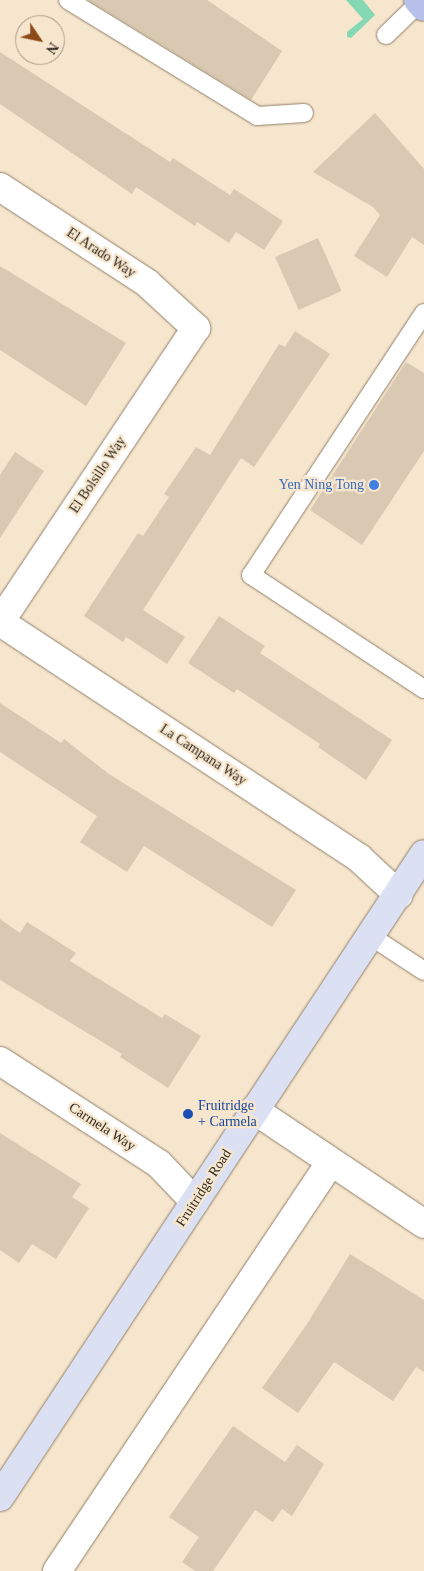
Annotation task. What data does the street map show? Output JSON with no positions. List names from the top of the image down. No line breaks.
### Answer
{"streets":{"main road":["Fruitridge Road"],"street":["El Arado Way","El Bolsillo Way","La Campana Way","Carmela Way"]},"crossings":[["El Arado Way","El Bolsillo Way"],["El Bolsillo Way","La Campana Way"],["La Campana Way","Fruitridge Road"],["Carmela Way","Fruitridge Road"]],"places":["Yen Ning Tong","Fruitridge + Carmela"],"north":"bottom right"}
